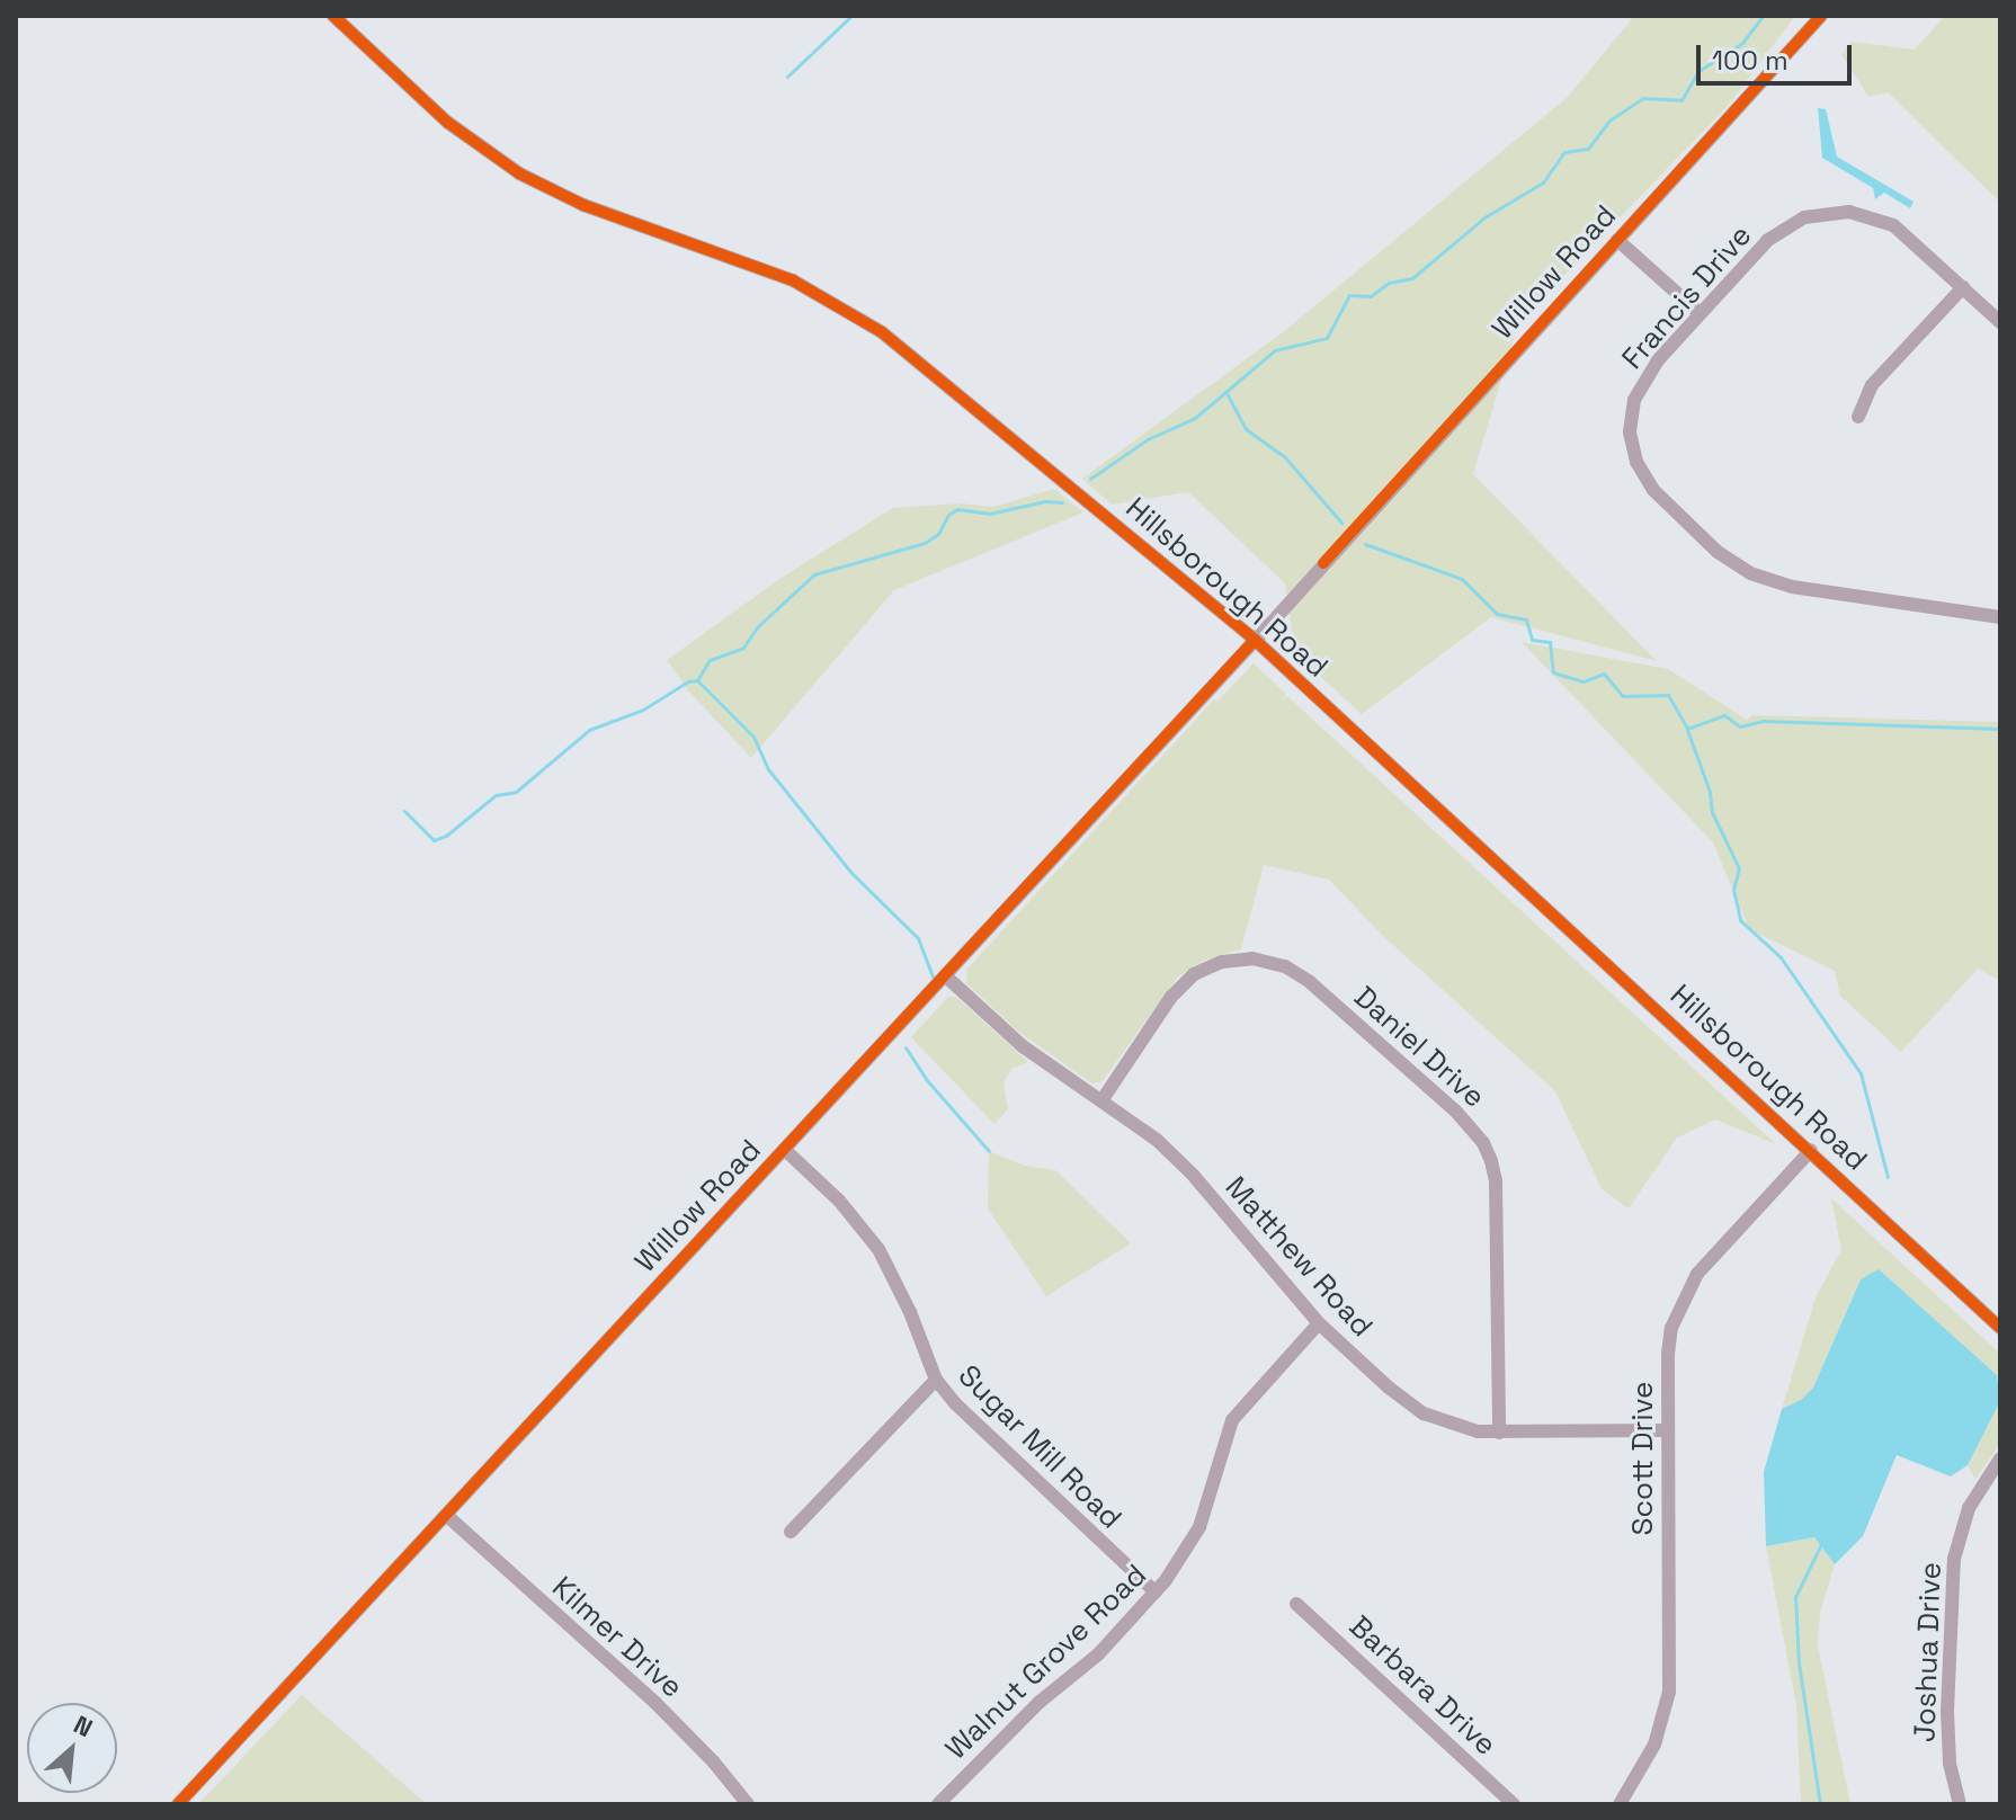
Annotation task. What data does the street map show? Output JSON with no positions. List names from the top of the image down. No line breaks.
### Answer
{"streets":{"street":["Willow Road","Francis Drive","Hillsborough Road","Daniel Drive","Matthew Road","Sugar Mill Road","Scott Drive","Kilmer Drive","Joshua Drive","Walnut Grove Road","Barbara Drive"]},"crossings":[["Willow Road","Hillsborough Road"],["Willow Road","Matthew Road"],["Willow Road","Sugar Mill Road"],["Willow Road","Kilmer Drive"],["Hillsborough Road","Scott Drive"],["Daniel Drive","Matthew Road"],["Matthew Road","Scott Drive"],["Matthew Road","Walnut Grove Road"],["Sugar Mill Road","Walnut Grove Road"]],"scale_bar":"100 m","north":"top right"}
